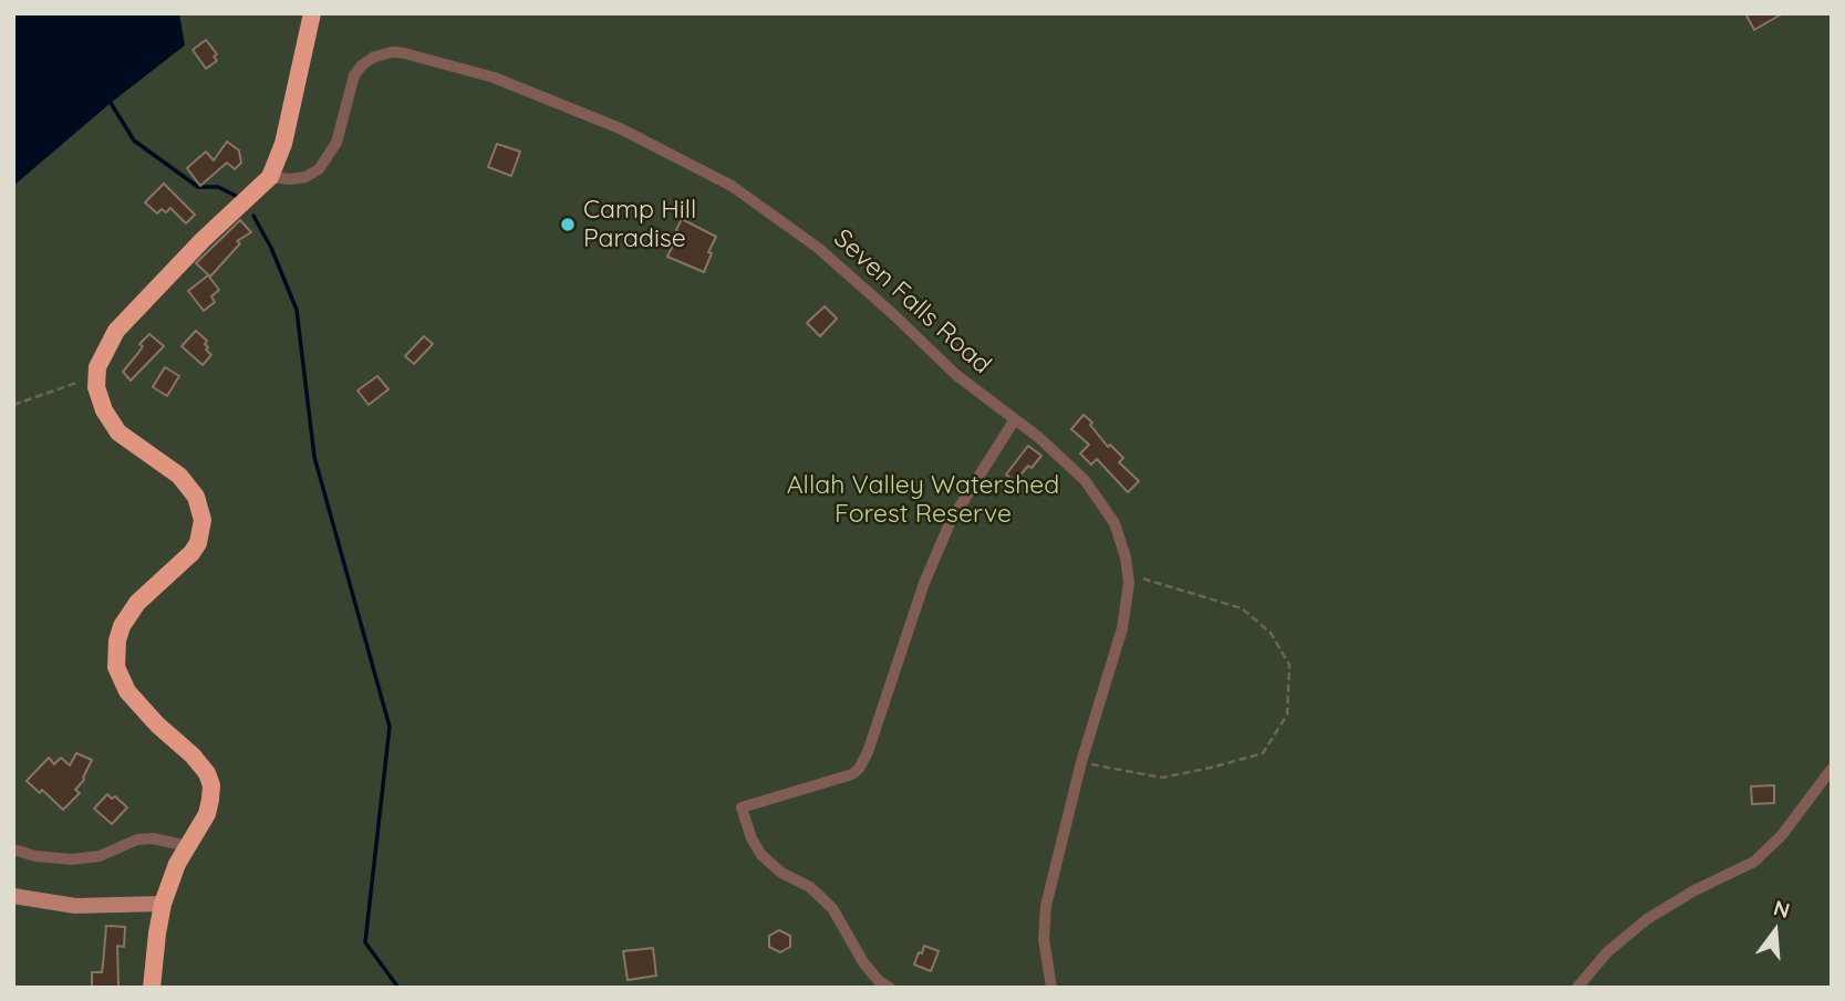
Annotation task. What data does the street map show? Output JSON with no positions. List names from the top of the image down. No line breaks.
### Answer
{"streets":{"street":["Seven Falls Road"]},"parks":["Allah Valley Watershed Forest Reserve"],"places":["Camp Hill Paradise"],"north":"top"}
